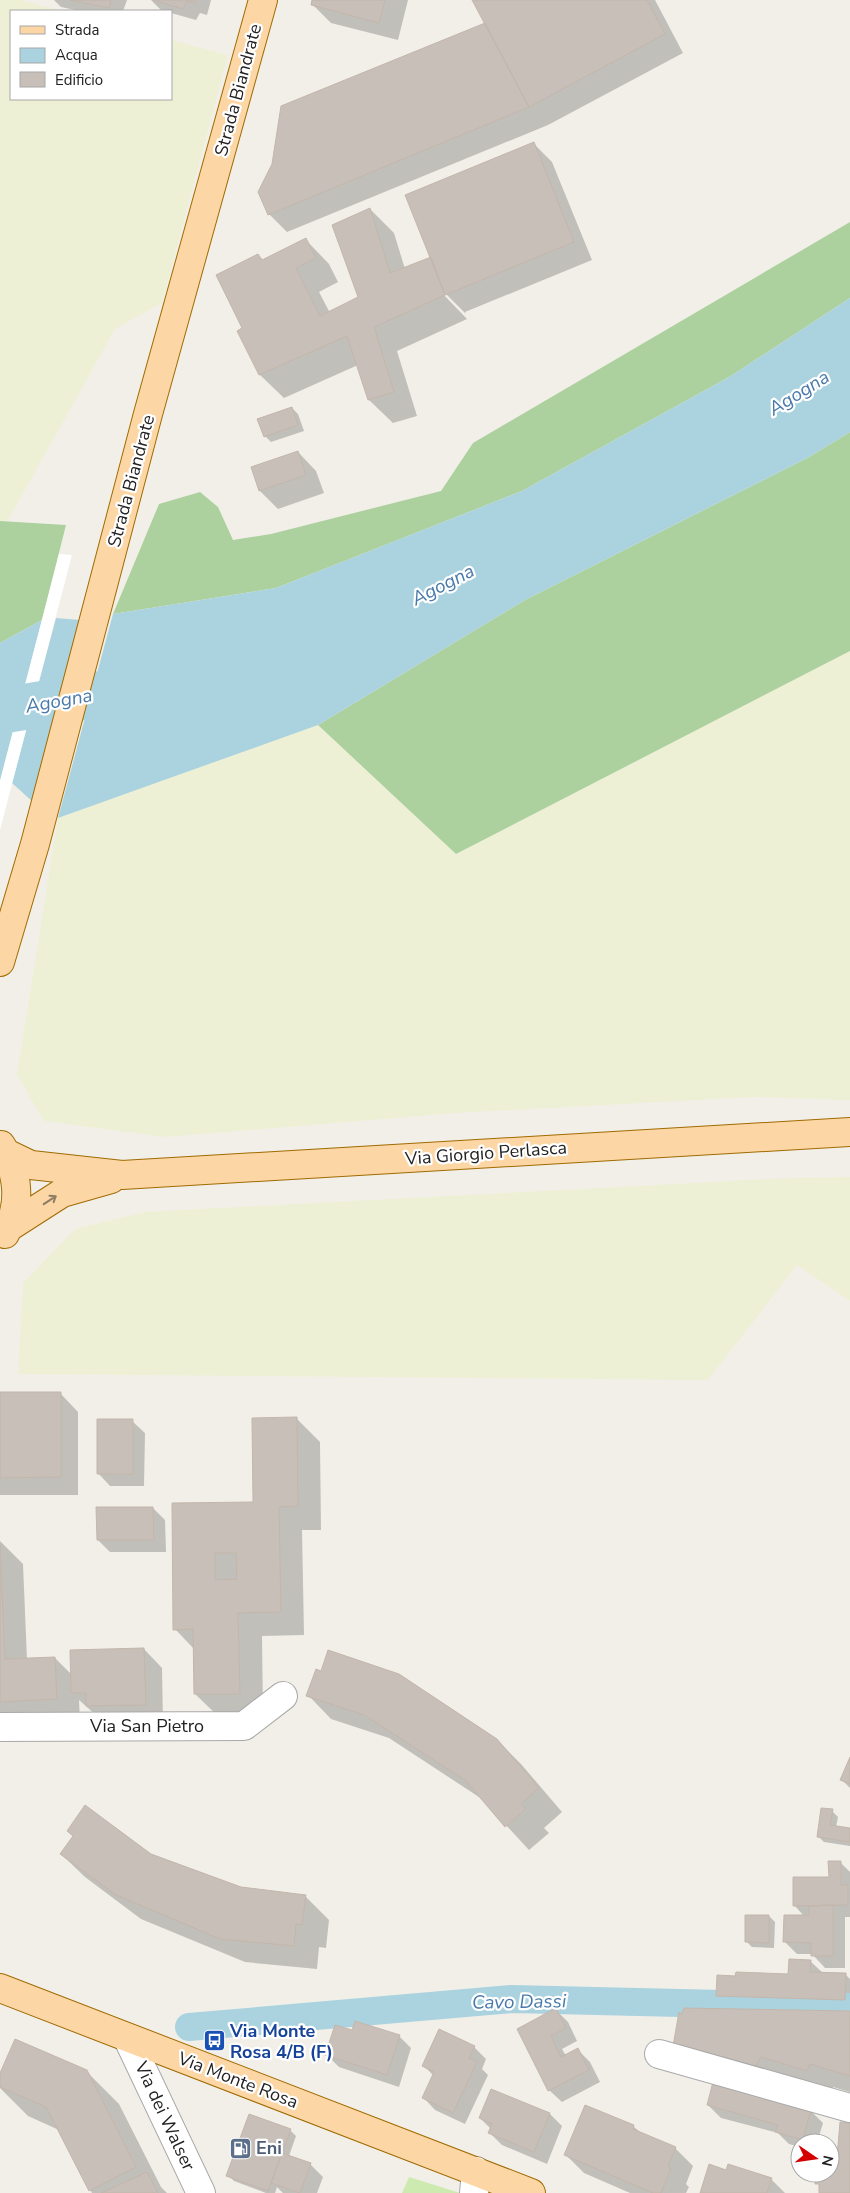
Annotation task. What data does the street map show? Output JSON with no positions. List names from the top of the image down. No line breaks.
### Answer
{"streets":{"main road":["Strada Biandrate","Via Giorgio Perlasca","Via Monte Rosa"],"street":["Via San Pietro","Via dei Walser"]},"crossings":[["Via Monte Rosa","Via dei Walser"]],"water":["Agogna","Cavo Dassi"],"places":{"bus stop":["Via Monte Rosa 4/B (F)"],"fuel station":["Eni"]},"legend":["Strada","Acqua","Edificio"],"north":"right"}
